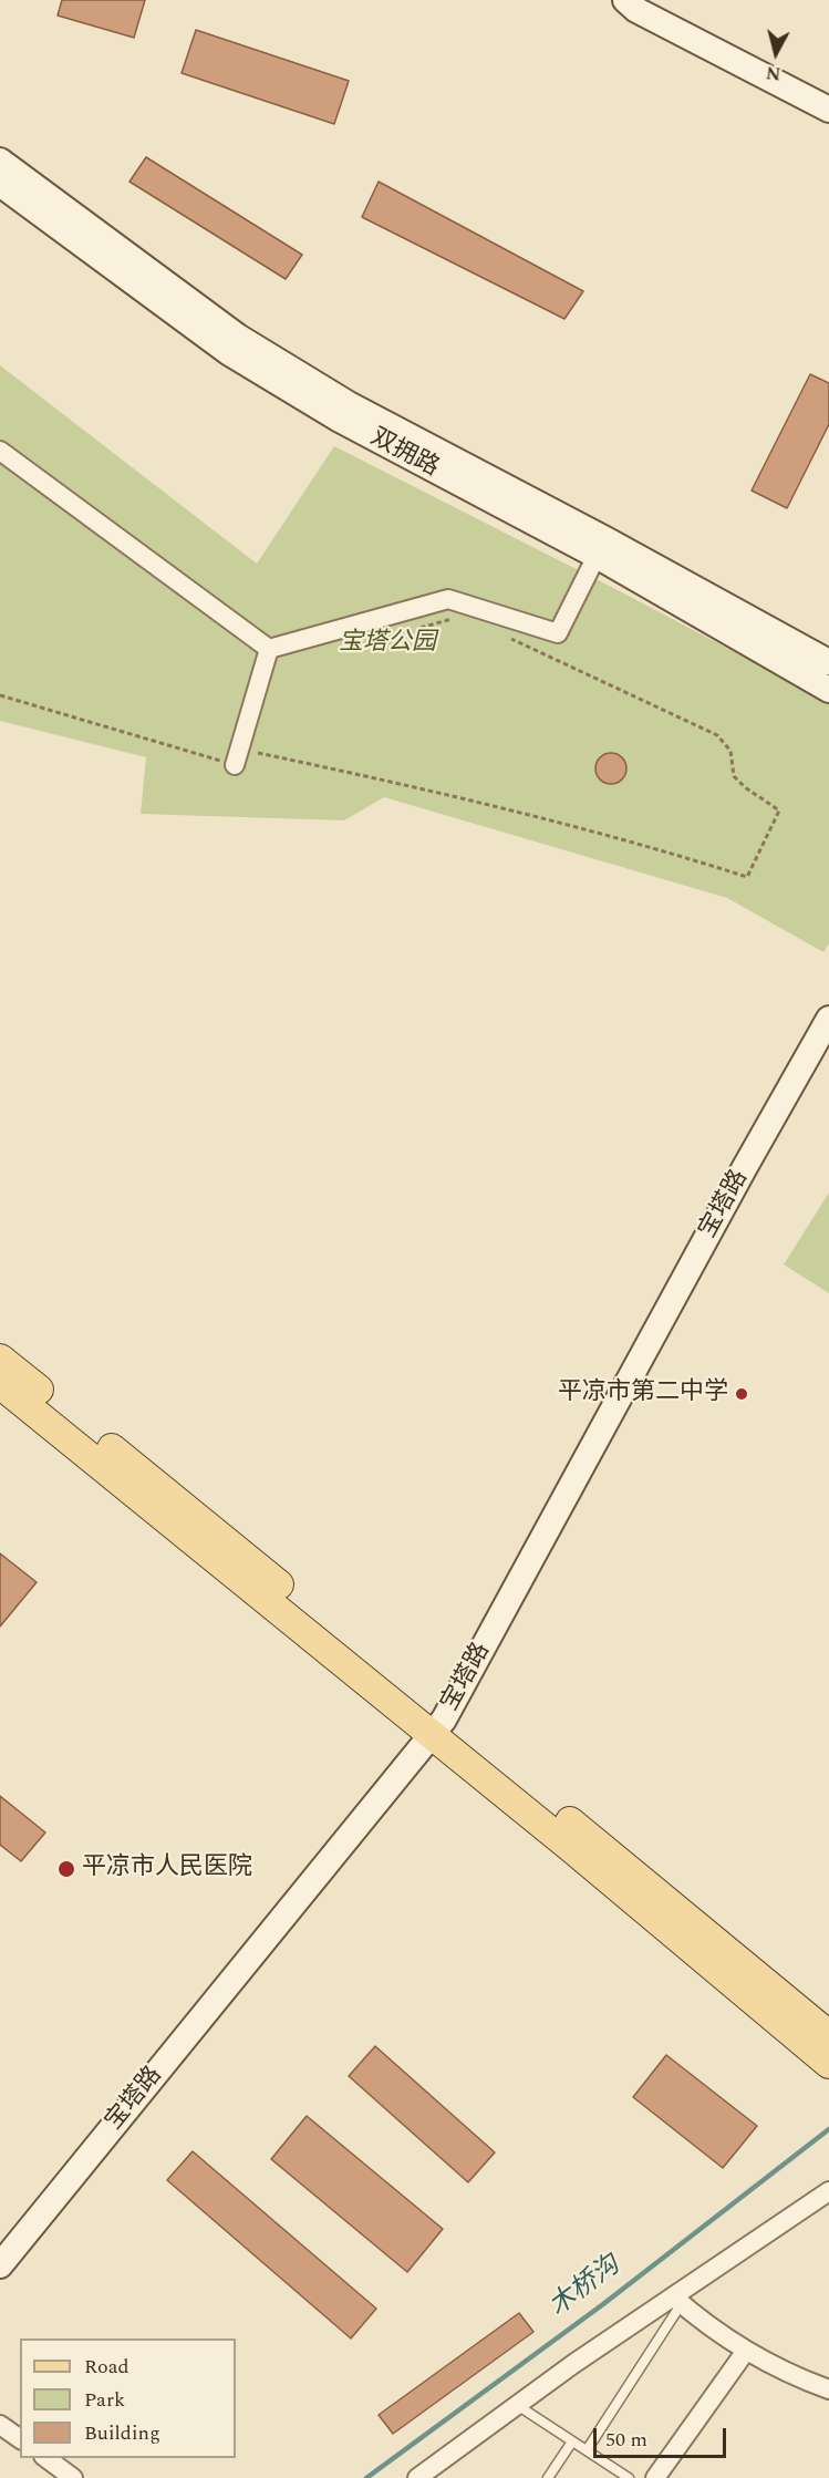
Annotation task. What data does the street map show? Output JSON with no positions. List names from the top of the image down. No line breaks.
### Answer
{"streets":{"main road":["双拥路","宝塔路"]},"water":["木桥沟"],"parks":["宝塔公园"],"places":["平凉市第二中学","平凉市人民医院"],"legend":["Road","Park","Building"],"scale_bar":"50 m","north":"bottom"}
